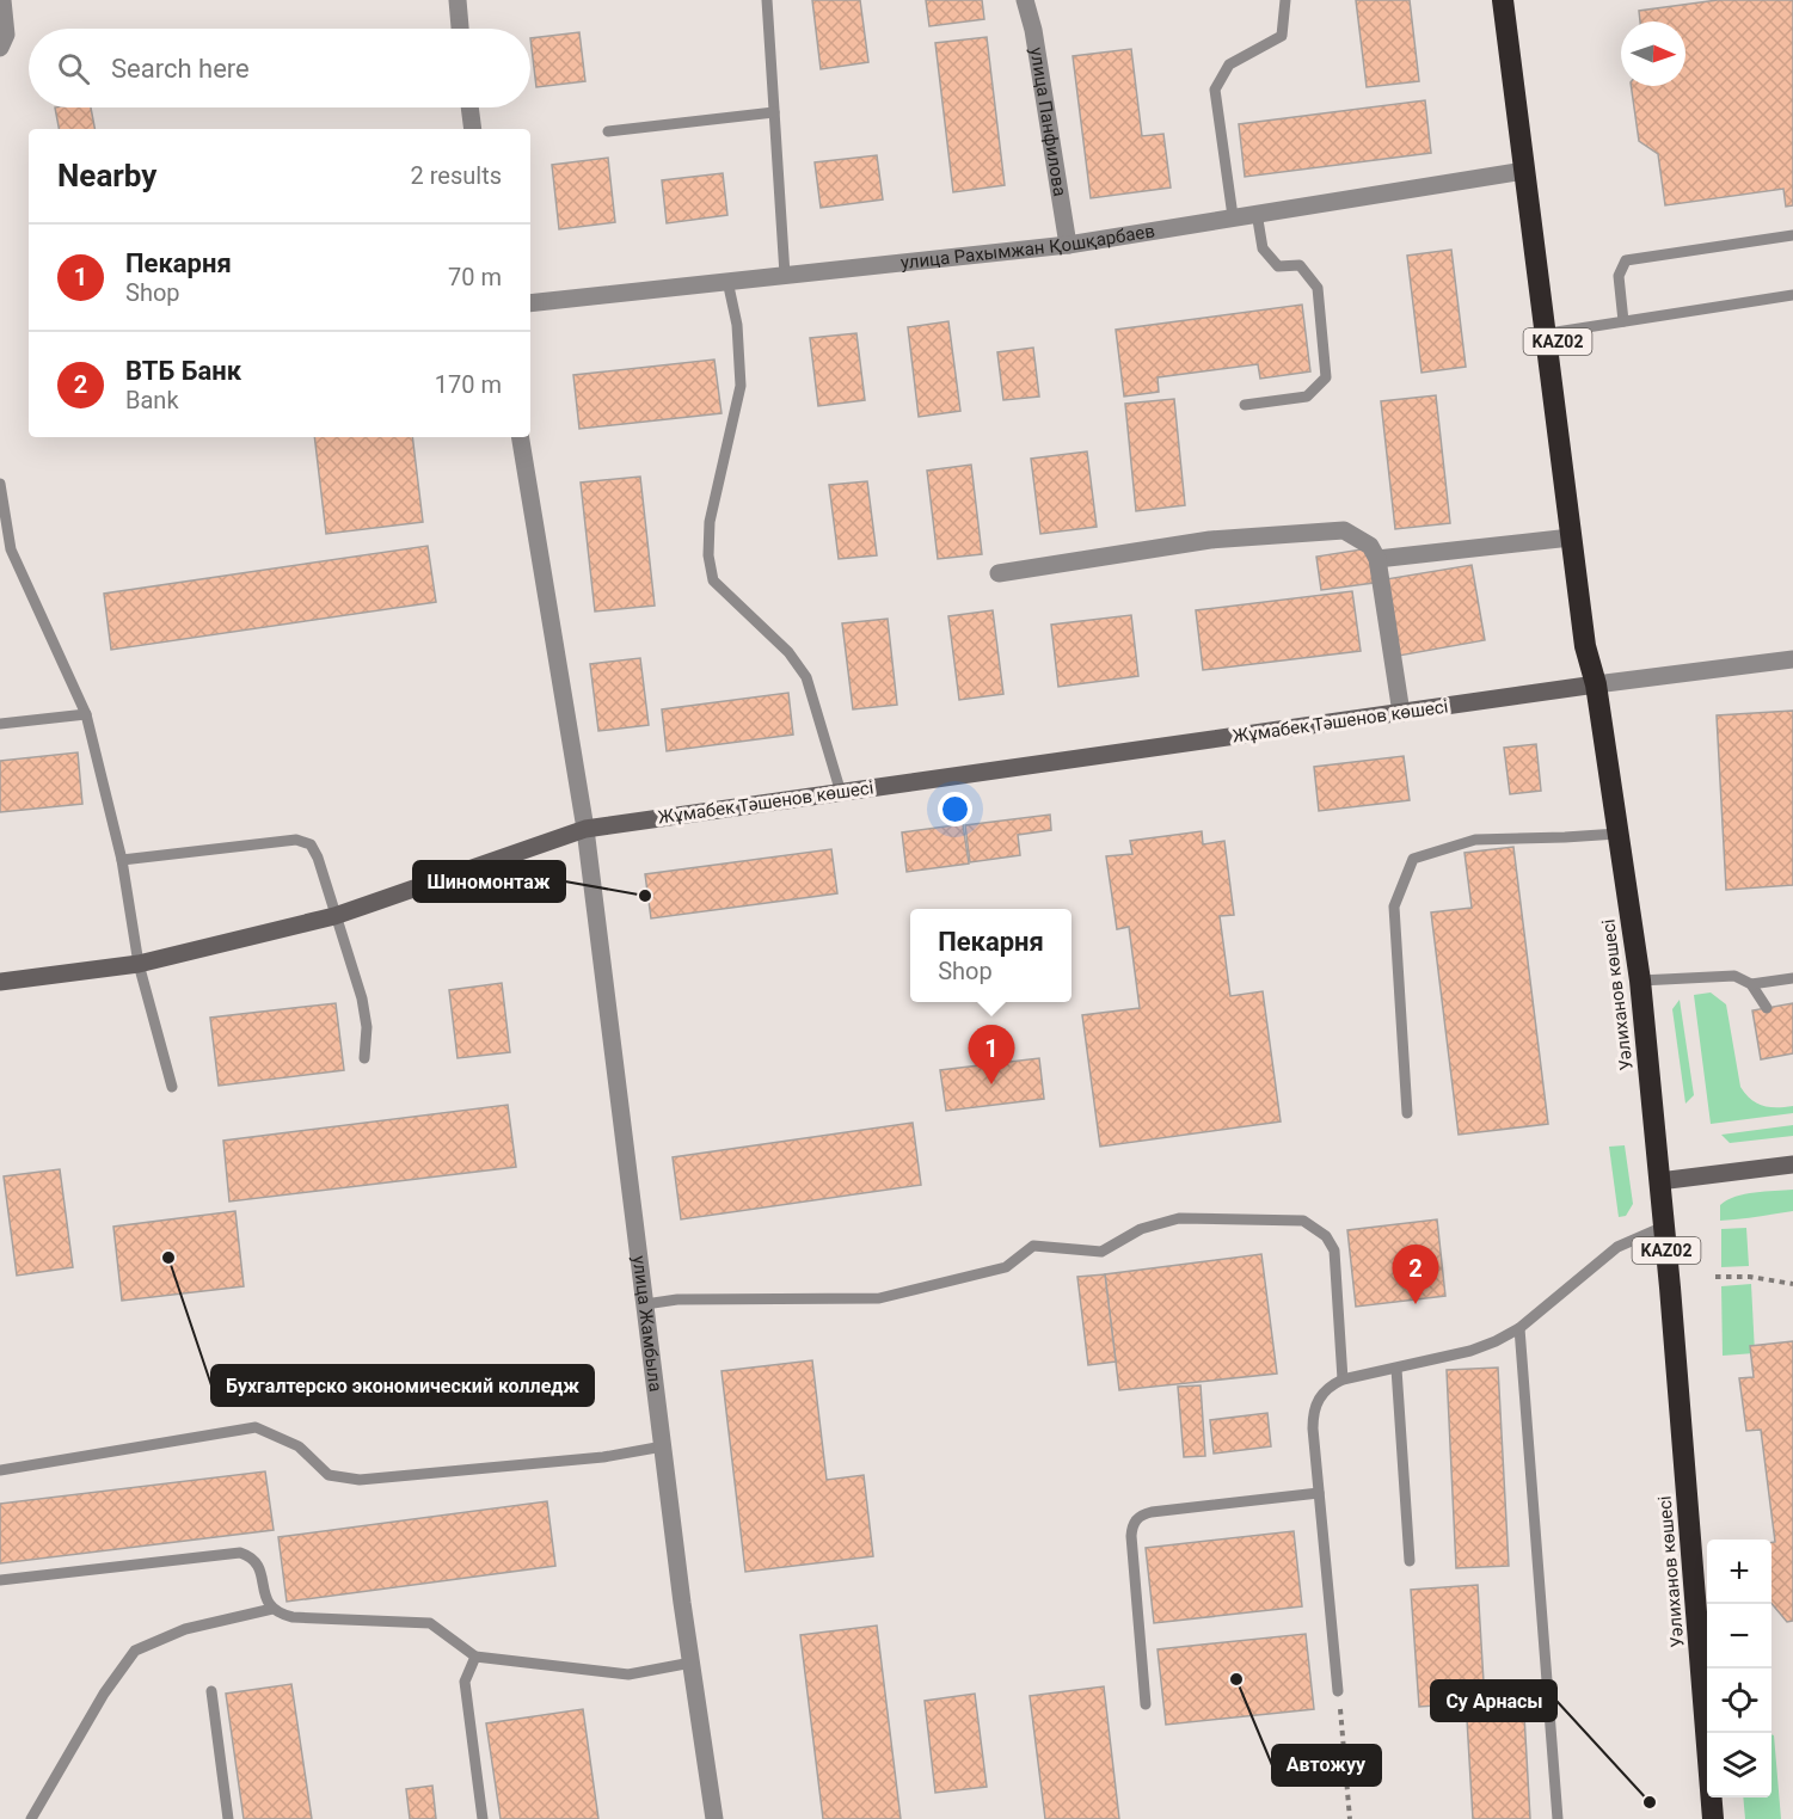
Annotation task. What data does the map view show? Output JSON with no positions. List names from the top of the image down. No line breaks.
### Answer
{"streets":{"highway":["KАZ02","Уәлиханов көшесі"],"main road":["Жұмабек Тәшенов көшесі"],"street":["улица Панфилова","улица Рахымжан Қошқарбаев","улица Жамбыла"]},"crossings":[["улица Панфилова","улица Рахымжан Қошқарбаев"],["улица Рахымжан Қошқарбаев","KАZ02"],["улица Рахымжан Қошқарбаев","Уәлиханов көшесі"],["KАZ02","Жұмабек Тәшенов көшесі"],["KАZ02","Уәлиханов көшесі"],["Жұмабек Тәшенов көшесі","Уәлиханов көшесі"],["Жұмабек Тәшенов көшесі","улица Жамбыла"]],"places":["Шиномонтаж","Бухгалтерско экономический колледж","Автожуу","Су Арнасы"],"north":"right","page":{"search":"Search here","heading":["Nearby","2 results"],"list":[{"mark":"1","name":"Пекарня","note":"Shop","value":"70 m"},{"mark":"2","name":"ВТБ Банк","note":"Bank","value":"170 m"}],"popup":["Пекарня","Shop"],"pins":["1","2"],"map_buttons":["+","−"]}}
